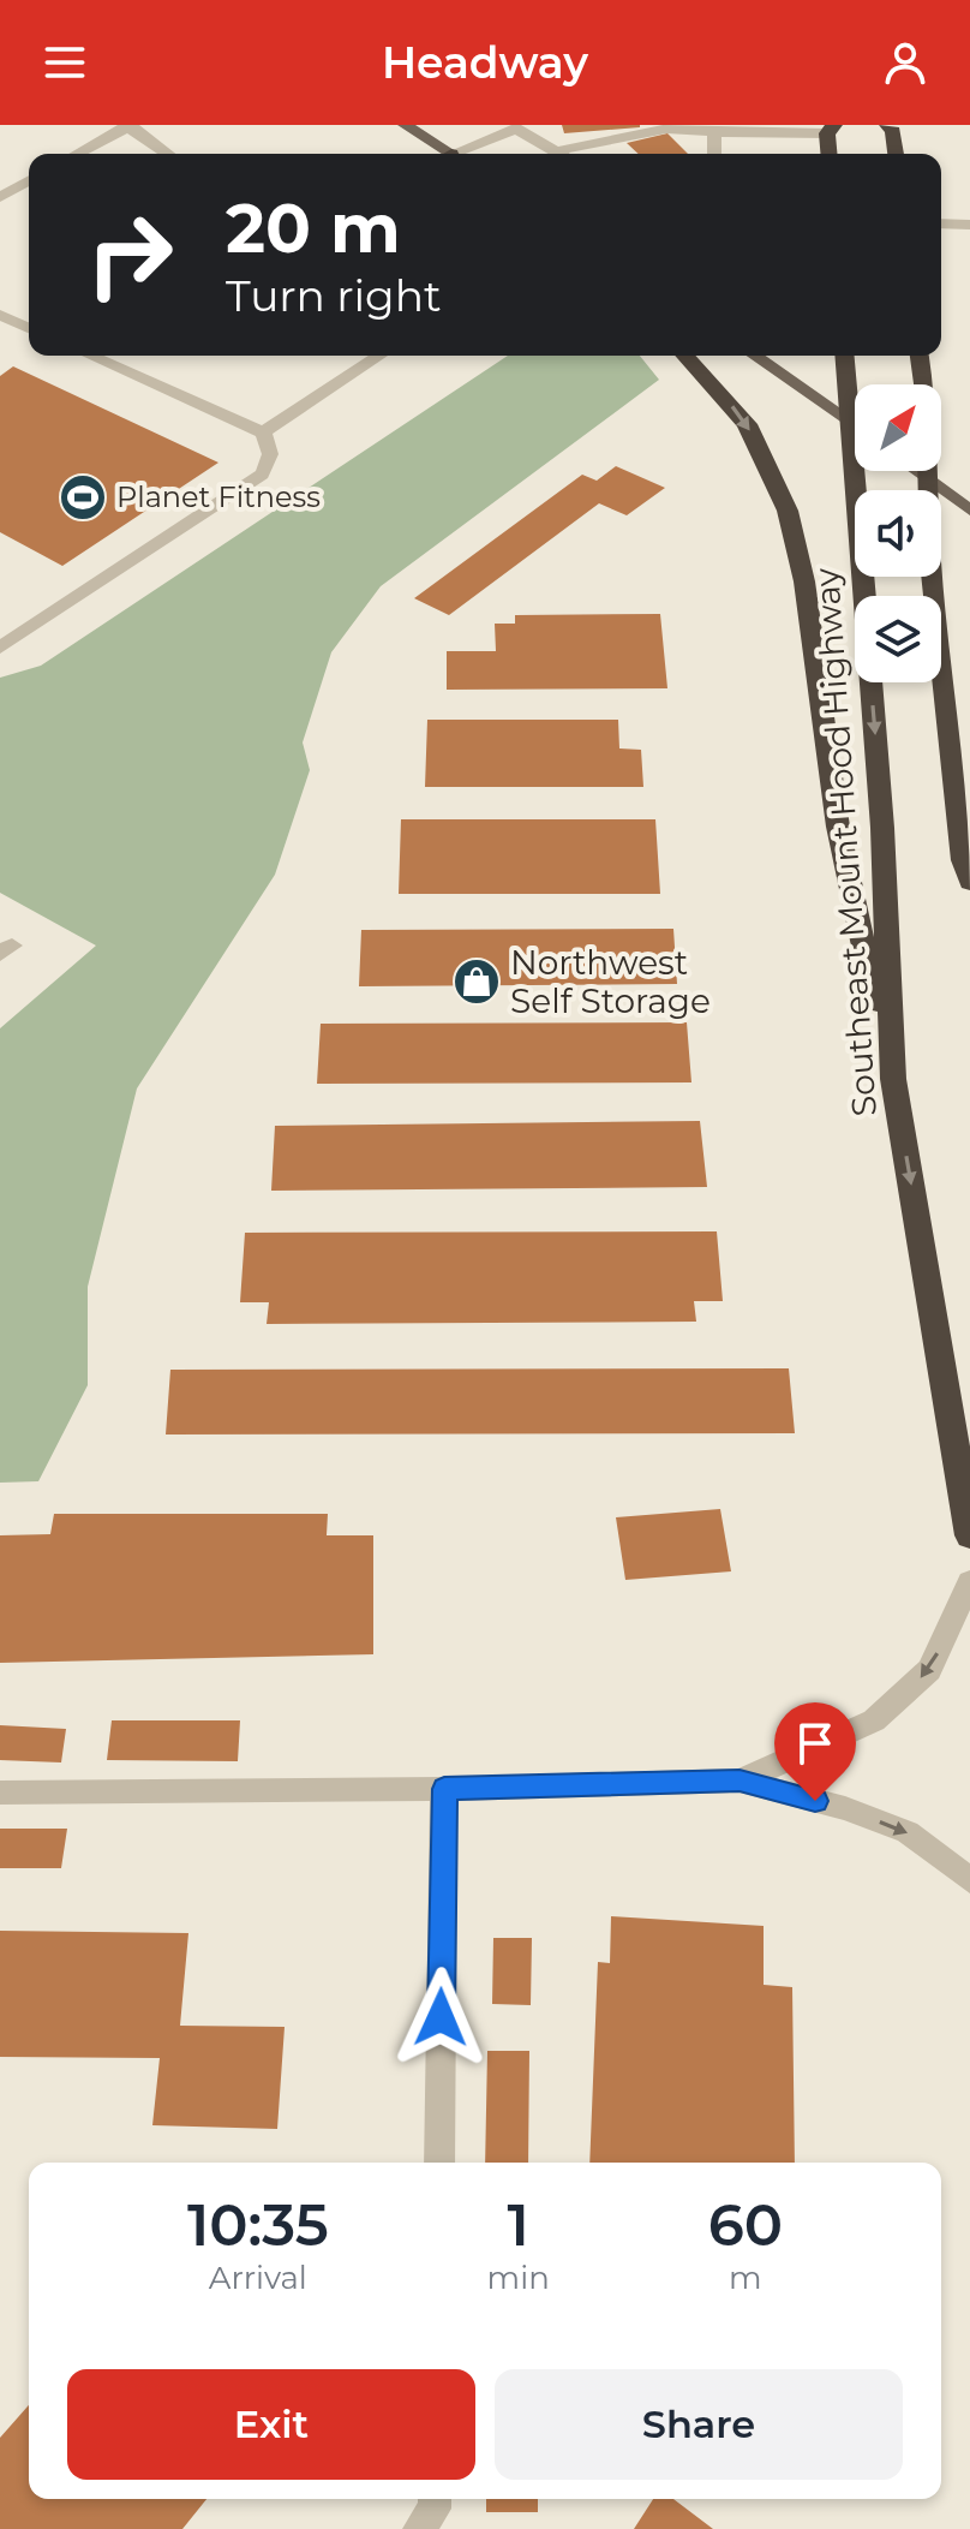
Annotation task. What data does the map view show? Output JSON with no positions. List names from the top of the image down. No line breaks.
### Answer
{"streets":{"highway":["Southeast Mount Hood Highway"]},"places":{"sports":["Planet Fitness"],"shop":["Northwest Self Storage"]},"north":"top right","page":{"header":"Headway","turn":["20 m","Turn right"],"eta":["10:35","Arrival","1","min","60","m"],"buttons":["Exit","Share"]}}
